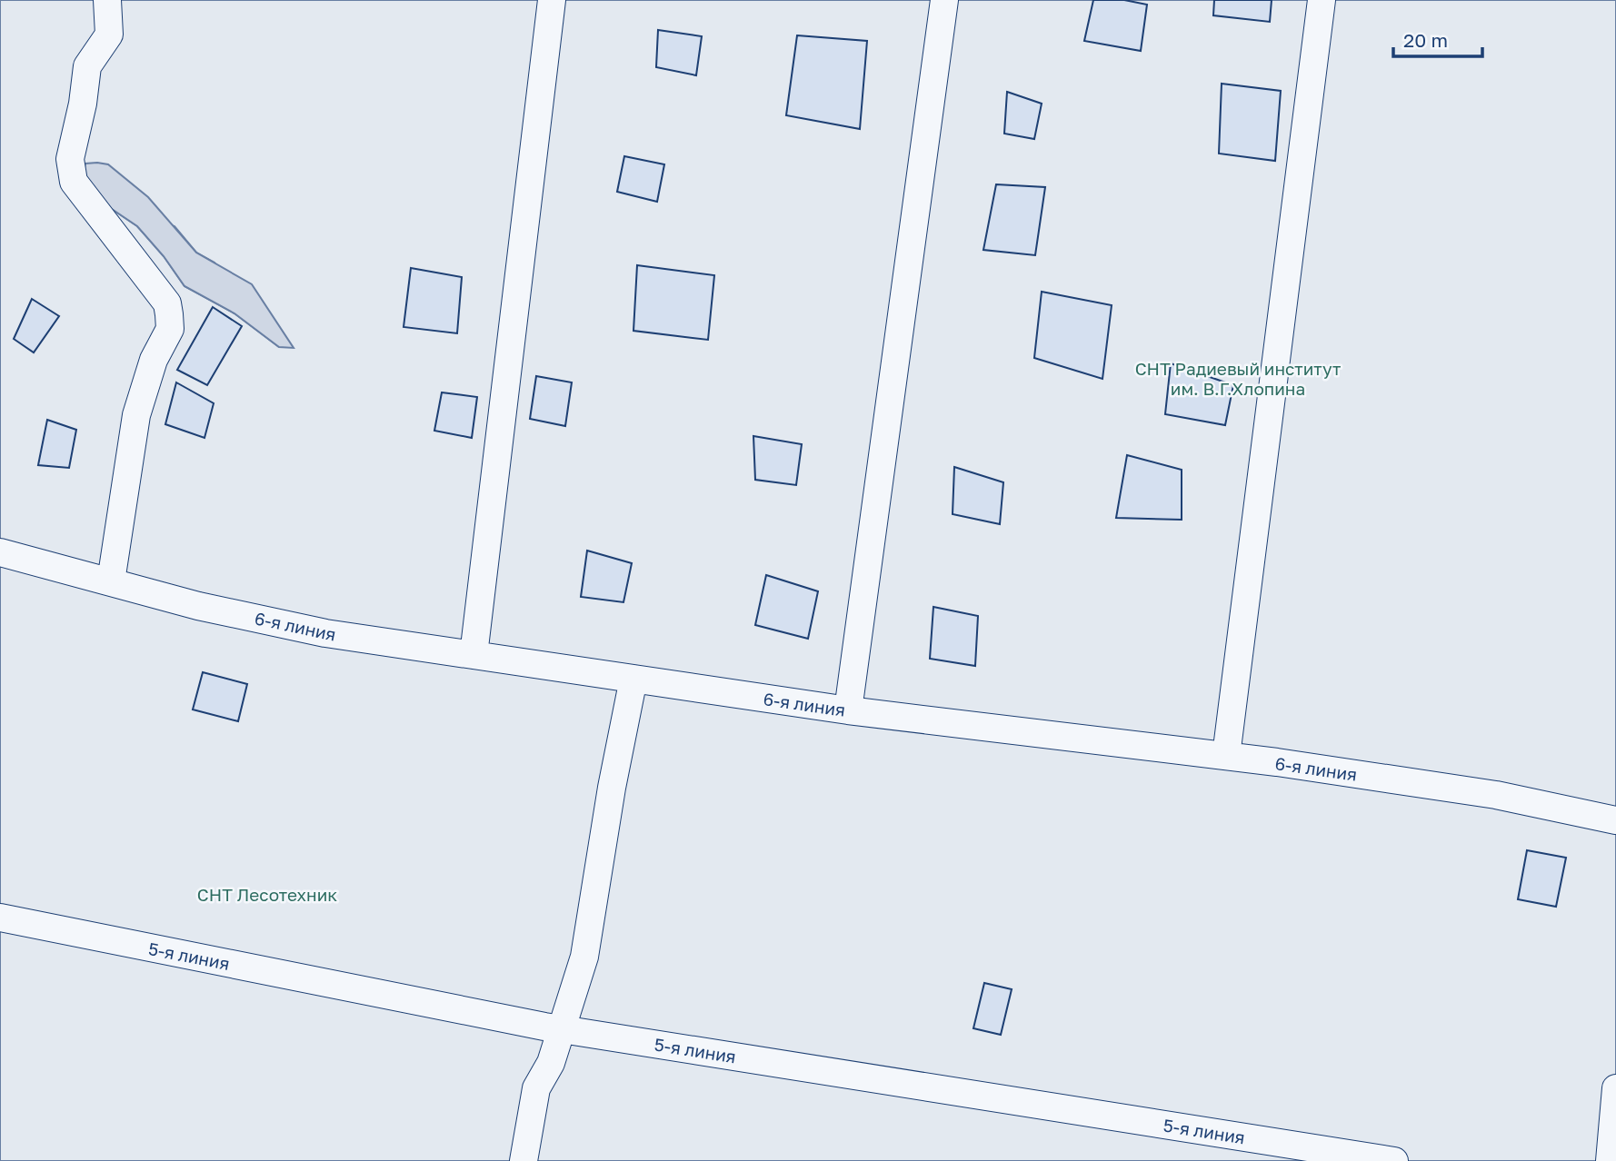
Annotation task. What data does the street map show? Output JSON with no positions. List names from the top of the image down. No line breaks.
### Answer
{"streets":{"street":["6-я линия","5-я линия"]},"parks":["СНТ Радиевый институт им. В.Г.Хлопина","СНТ Лесотехник"],"scale_bar":"20 m"}
